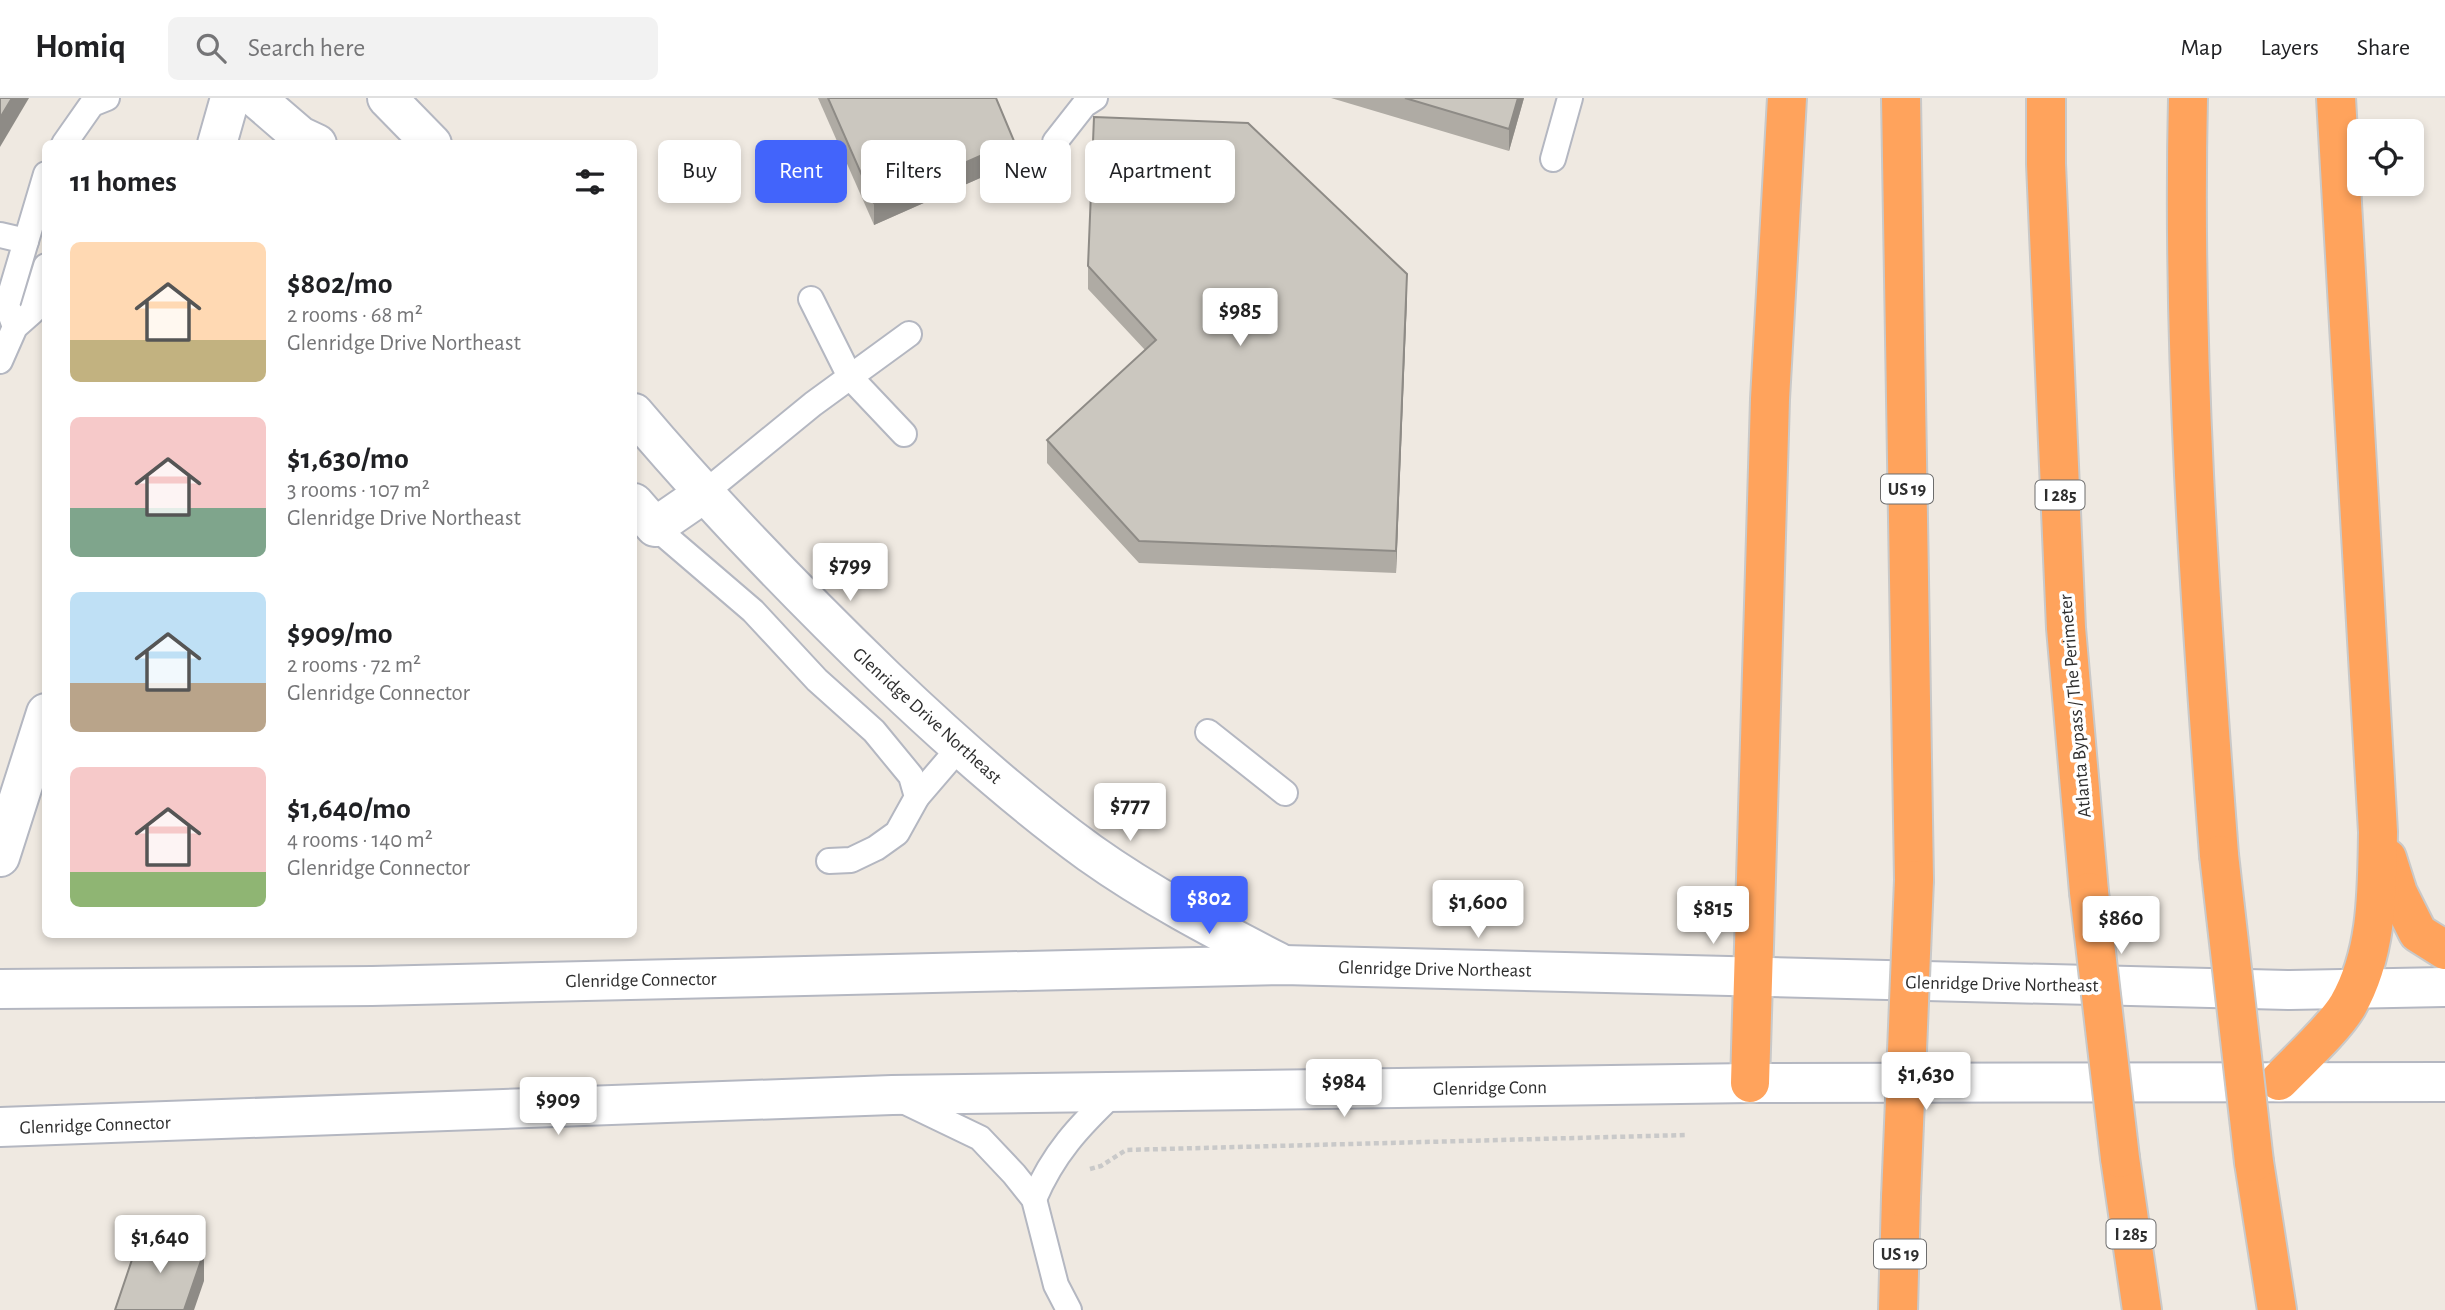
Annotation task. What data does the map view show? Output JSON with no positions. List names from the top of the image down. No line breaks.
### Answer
{"streets":{"highway":["US 19","I 285","Atlanta Bypass / The Perimeter"],"main road":["Glenridge Drive Northeast","Glenridge Connector","Glenridge Conn"]},"crossings":[["Glenridge Drive Northeast","Glenridge Connector"],["Glenridge Connector","Glenridge Conn"]],"page":{"header":"Homiq","search":"Search here","nav":["Map","Layers","Share"],"chip":["Buy","Rent","Filters","New","Apartment"],"heading":"11 homes","list":[{"name":"$802/mo","note":"2 rooms · 68 m² · Glenridge Drive Northeast"},{"name":"$1,630/mo","note":"3 rooms · 107 m² · Glenridge Drive Northeast"},{"name":"$909/mo","note":"2 rooms · 72 m² · Glenridge Connector"},{"name":"$1,640/mo","note":"4 rooms · 140 m² · Glenridge Connector"}],"price":["$985","$799","$777","$802","$1,600","$815","$860","$1,630","$984","$909","$1,640"]}}
